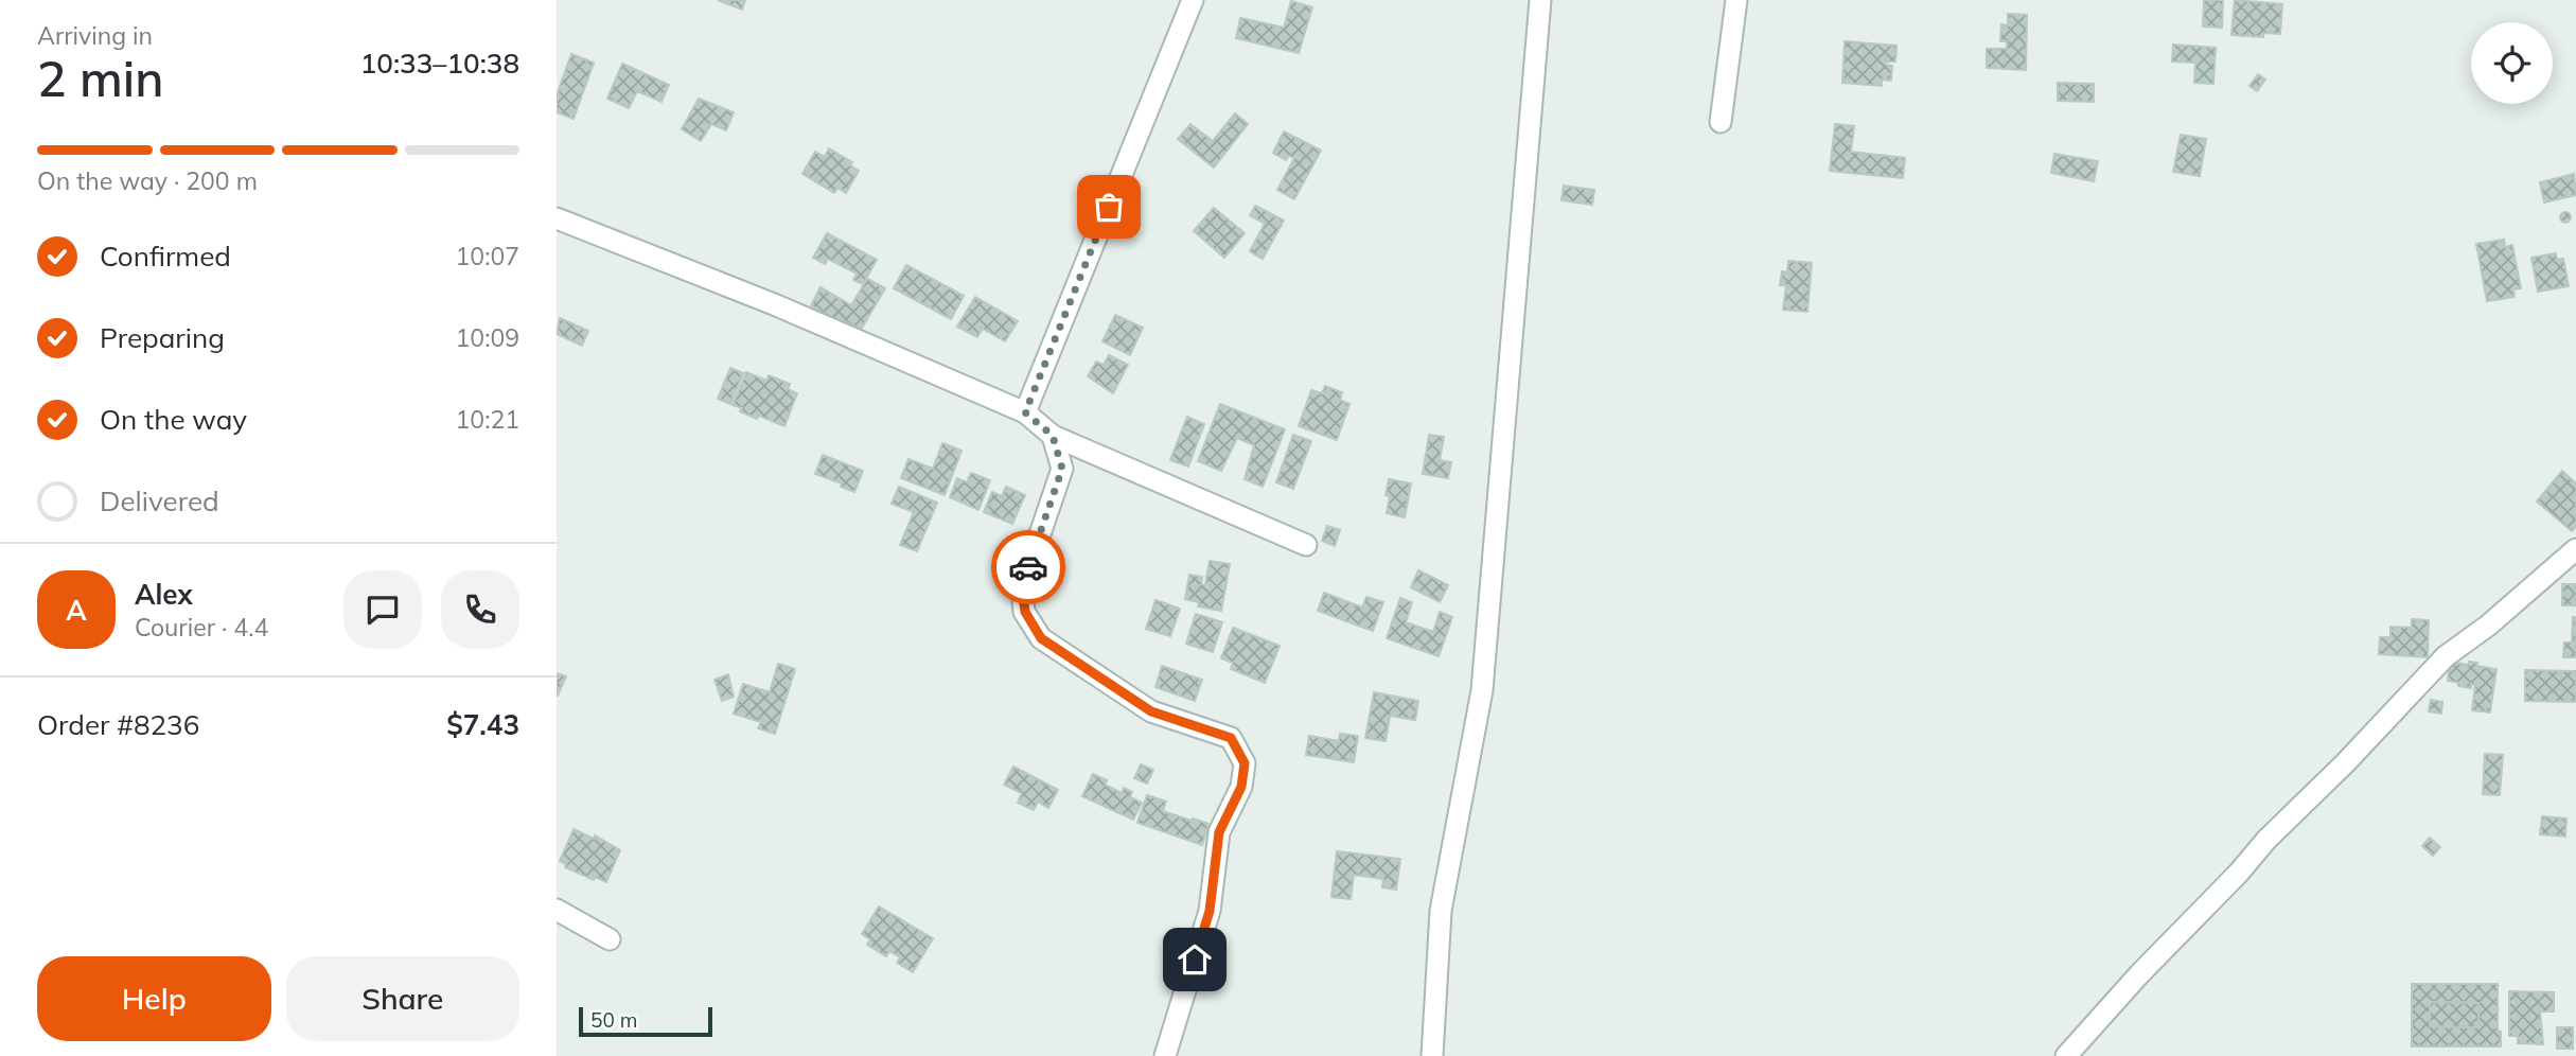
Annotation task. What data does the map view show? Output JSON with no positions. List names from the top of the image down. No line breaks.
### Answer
{"scale_bar":"50 m","page":{"heading":["2 min","Arriving in","10:33–10:38"],"panel":["Alex","Courier · 4.4","Order #8236","$7.43"],"bar":"On the way · 200 m","list":[["Confirmed","10:07"],["Preparing","10:09"],["On the way","10:21"],"Delivered"],"round":"A","buttons":["Help","Share"],"scale":"50 m"}}
